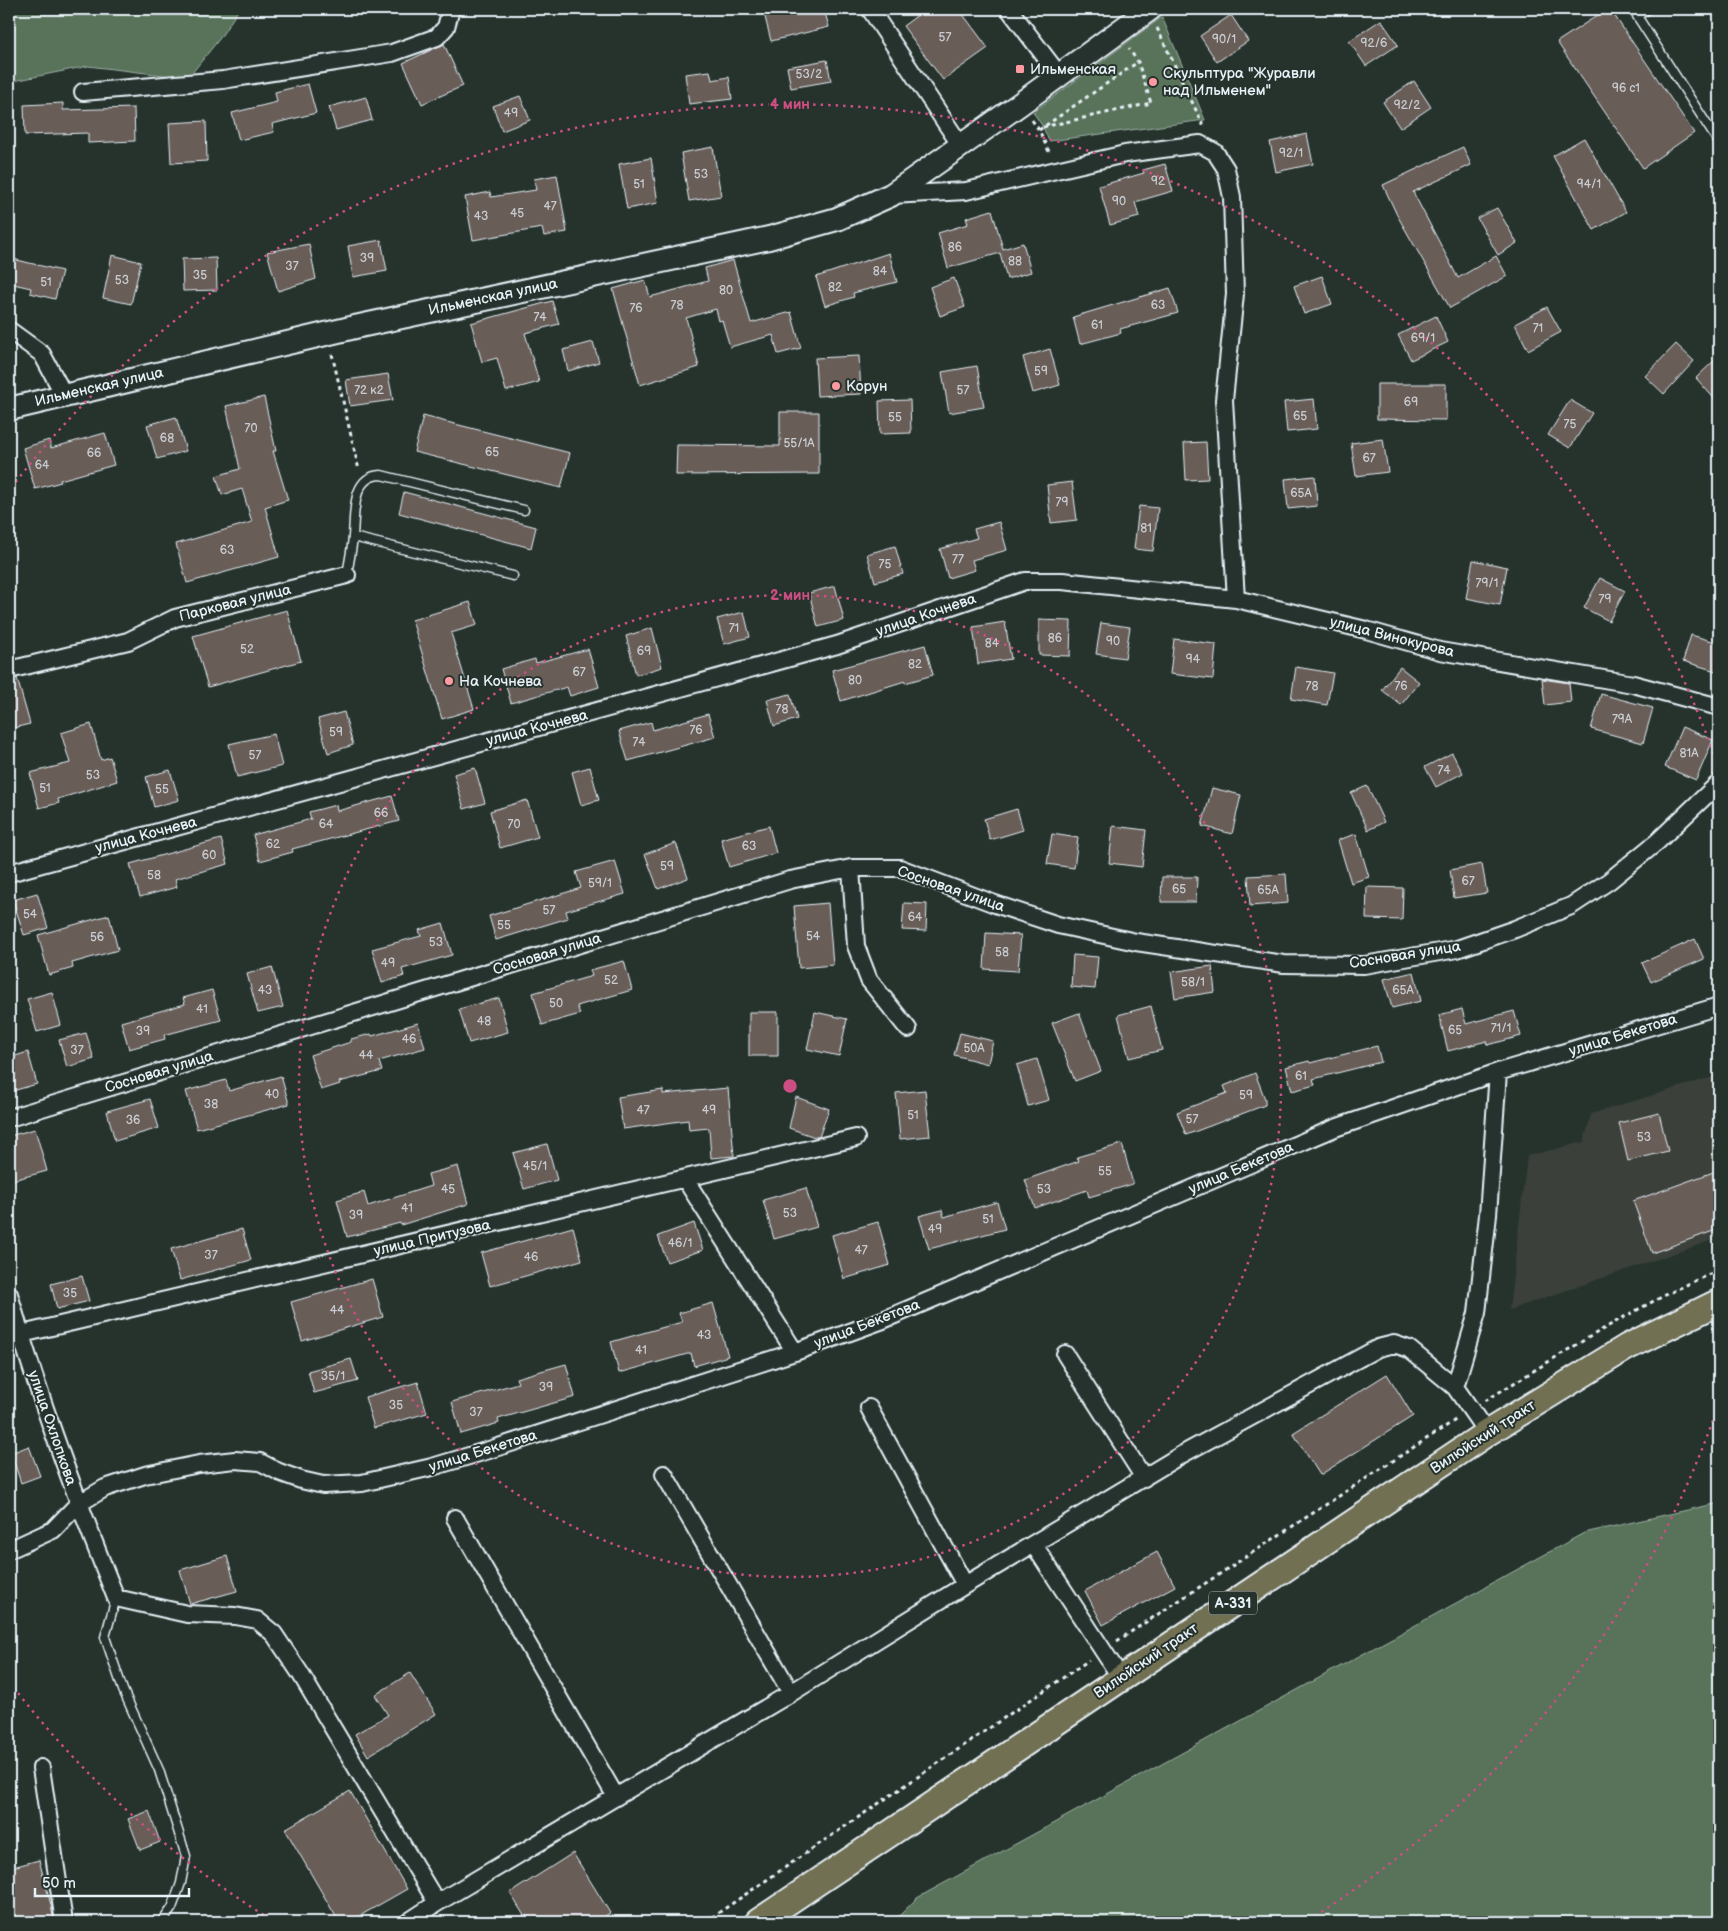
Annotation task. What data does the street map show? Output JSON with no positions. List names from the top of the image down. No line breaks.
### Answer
{"streets":{"main road":["Ильменская улица","Вилюйский тракт","А-331"],"street":["Парковая улица","улица Кочнева","улица Винокурова","Сосновая улица","улица Бекетова","улица Притузова","улица Охлопкова"]},"crossings":[["улица Кочнева","улица Винокурова"],["улица Бекетова","улица Охлопкова"],["улица Притузова","улица Охлопкова"]],"places":{"transit":["Ильменская"],"other":["Скульптура \"Журавли над Ильменем\"","Корун","На Кочнева"]},"house_numbers":["57","90/1","92/6","53/2","96 с1","92/2","49","92/1","53","92","51","94/1","90","47","45","43","86","39","88","37","84","35","53","51","82","80","78","63","76","74","61","71","69/1","59","72 к2","57","69","65","55","75","70","68","55/1А","65","66","67","64","65А","79","81","63","77","75","79/1","79","71","86","90","84","52","69","94","82","67","80","78","76","78","79А","76","59","74","81А","57","74","53","51","55","66","64","70","62","63","60","59","58","67","59/1","65","65А","57","54","64","55","54","56","53","58","49","52","58/1","43","65А","50","41","48","71/1","65","39","46","50А","37","44","61","40","59","38","47","49","51","57","36","53","45/1","55","45","53","41","53","39","51","49","46/1","47","37","46","35","44","43","41","35/1","39","35","37"],"scale_bar":"50 m","rings":["4 мин","2 мин"]}
